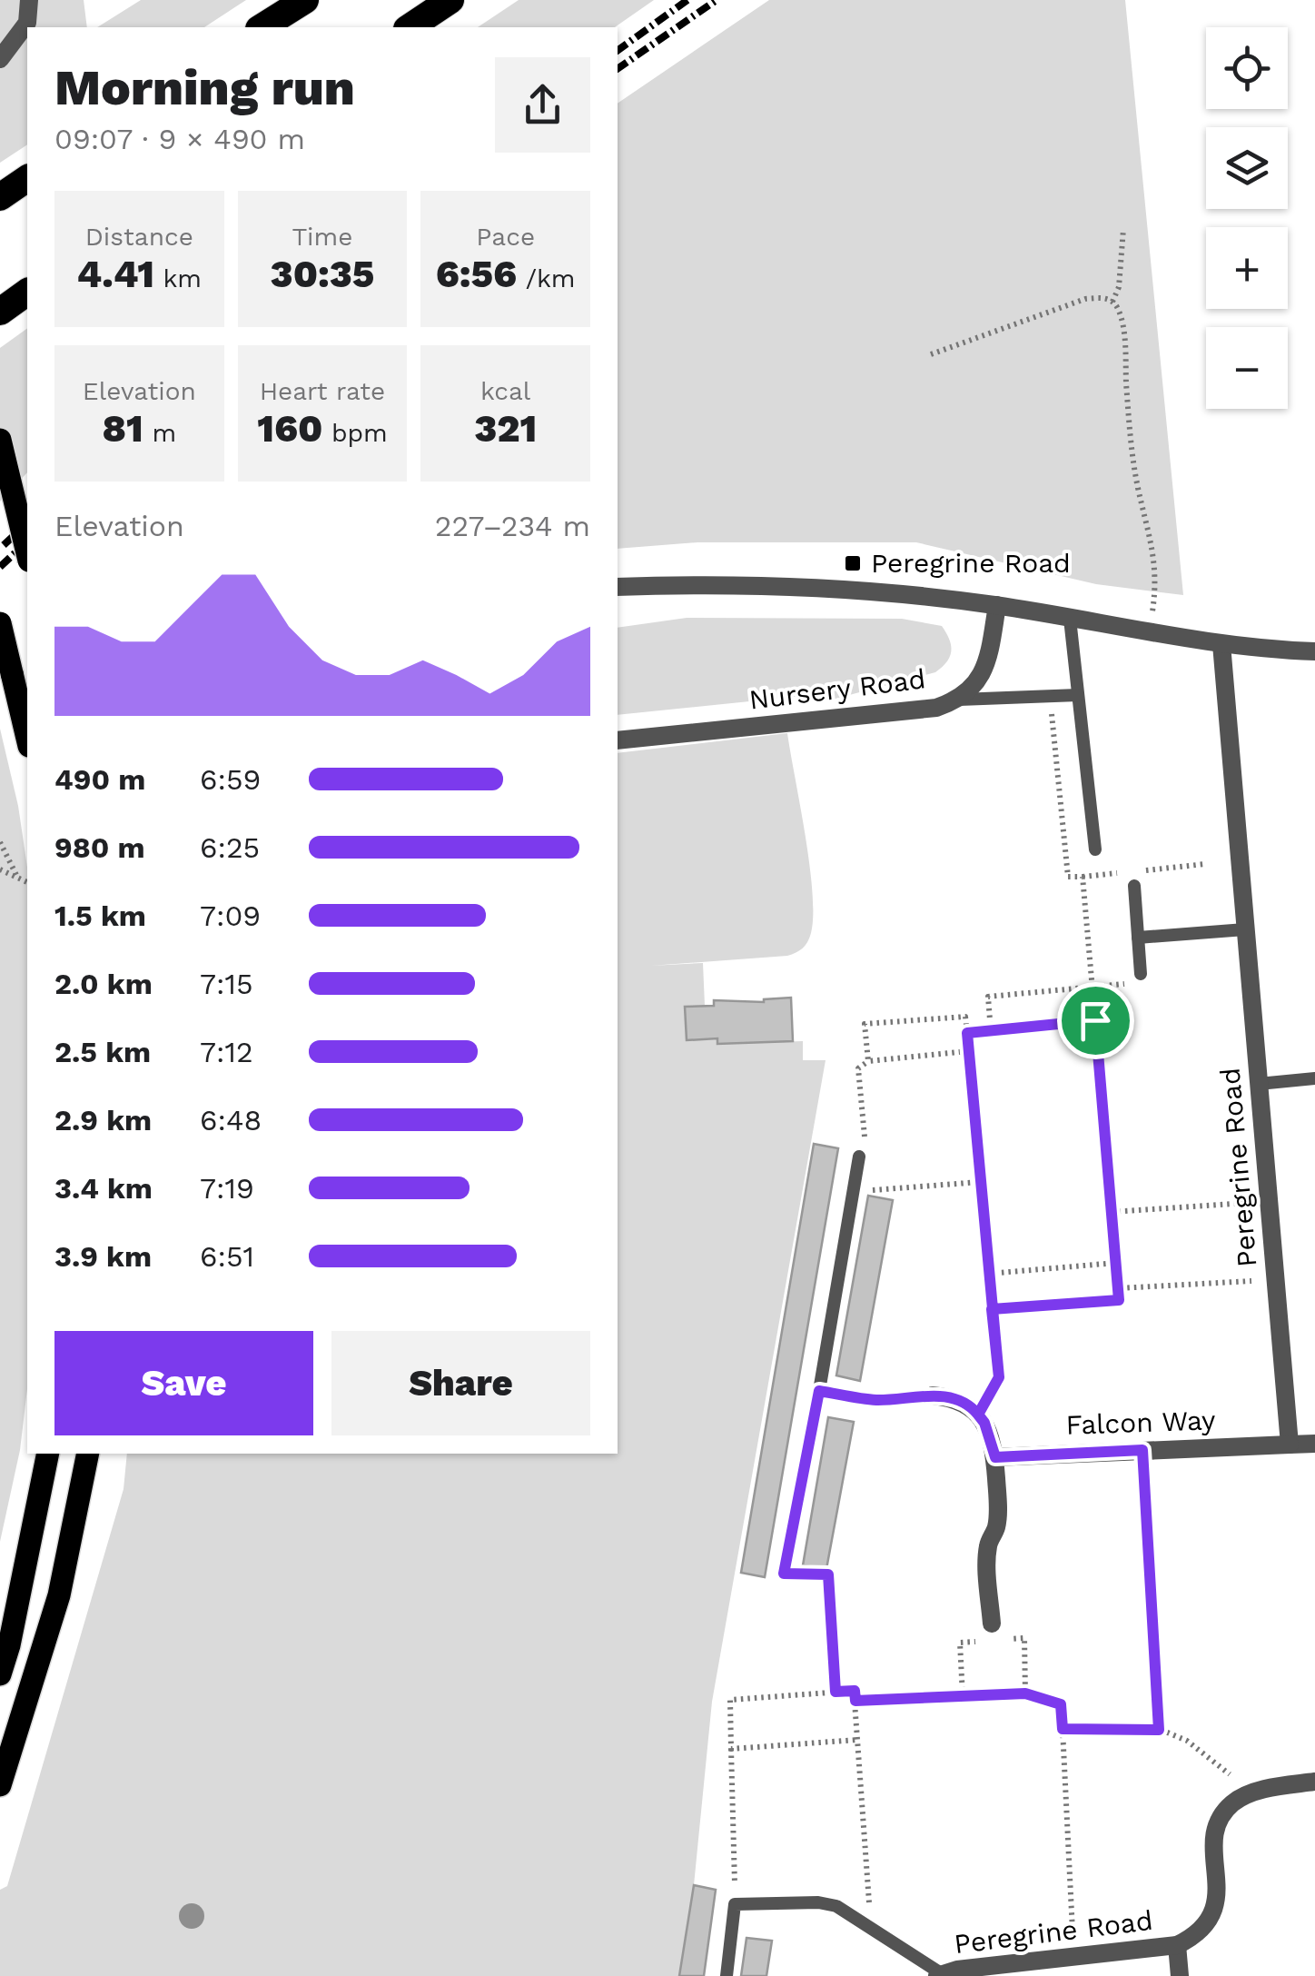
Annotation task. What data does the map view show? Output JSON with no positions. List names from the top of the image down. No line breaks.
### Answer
{"streets":{"street":["Nursery Road","Peregrine Road","Falcon Way"]},"crossings":[["Peregrine Road","Falcon Way"]],"places":{"transit":["Peregrine Road"]},"page":{"map_buttons":["+","−"],"heading":["Morning run","09:07 · 9 × 490 m"],"stats":[["Distance","4.41 km"],["Time","30:35"],["Pace","6:56 /km"],["Elevation","81 m"],["Heart rate","160 bpm"],["kcal","321"]],"chart":["Elevation","227–234 m"],"list":[{"name":"490 m","note":"6:59"},{"name":"980 m","note":"6:25"},{"name":"1.5 km","note":"7:09"},{"name":"2.0 km","note":"7:15"},{"name":"2.5 km","note":"7:12"},{"name":"2.9 km","note":"6:48"},{"name":"3.4 km","note":"7:19"},{"name":"3.9 km","note":"6:51"}],"buttons":["Save","Share"]}}
